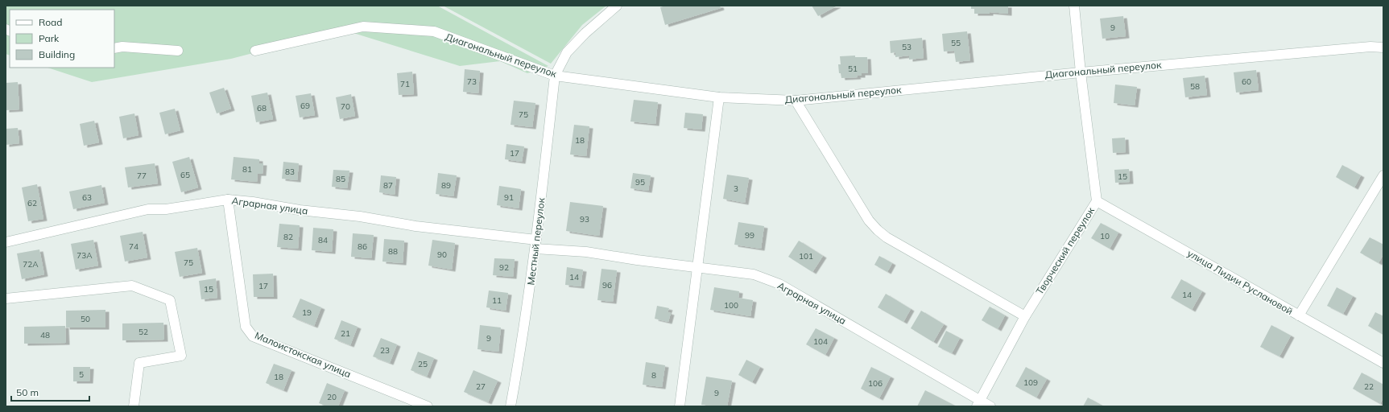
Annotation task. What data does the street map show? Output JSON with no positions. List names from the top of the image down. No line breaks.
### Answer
{"streets":{"street":["Диагональный переулок","Аграрная улица","Местный переулок","Творческий переулок","улица Лидии Руслановой","Малоистокская улица"]},"crossings":[["Диагональный переулок","Местный переулок"],["Диагональный переулок","Творческий переулок"],["Аграрная улица","Местный переулок"],["Аграрная улица","Творческий переулок"],["Аграрная улица","Малоистокская улица"],["Творческий переулок","улица Лидии Руслановой"]],"house_numbers":["9","55","53","51","73","60","71","58","69","70","68","75","18","17","81","83","65","77","15","85","95","87","89","3","63","91","62","93","99","10","82","84","74","86","88","90","73А","101","75","72А","92","14","96","17","15","14","11","100","19","50","52","21","48","9","104","23","25","5","8","18","109","106","27","22","9","20"],"legend":["Road","Park","Building"],"scale_bar":"50 m"}
